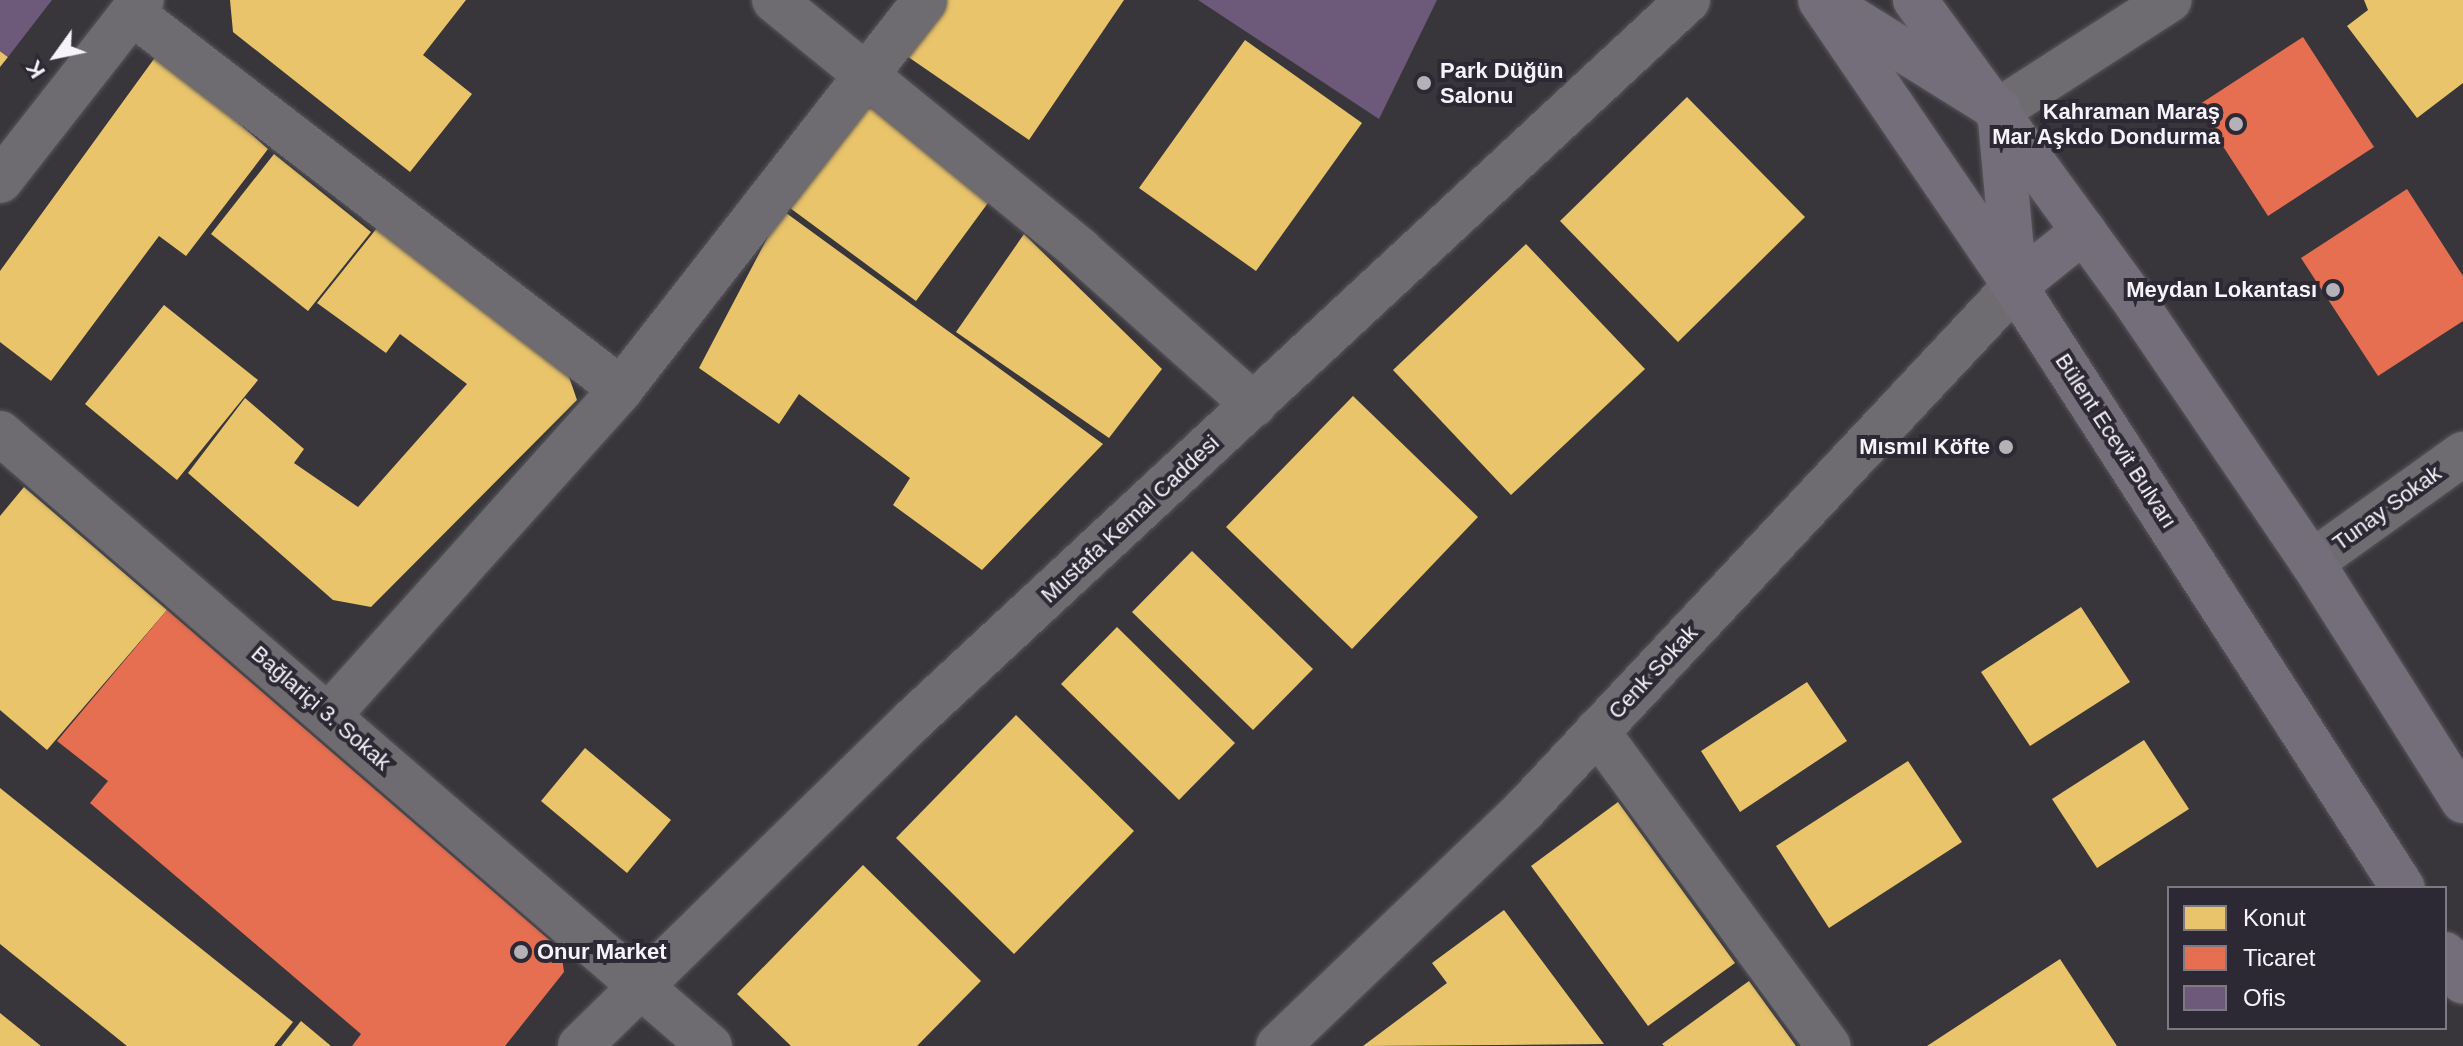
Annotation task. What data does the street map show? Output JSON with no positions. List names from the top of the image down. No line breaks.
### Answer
{"streets":{"main road":["Bülent Ecevit Bulvarı"],"street":["Tunay Sokak","Mustafa Kemal Caddesi","Cenk Sokak","Bağlariçi 3. Sokak"]},"crossings":[["Bülent Ecevit Bulvarı","Cenk Sokak"],["Mustafa Kemal Caddesi","Bağlariçi 3. Sokak"]],"places":["Park Düğün Salonu","Kahraman Maraş Mar Aşkdo Dondurma","Meydan Lokantası","Mısmıl Köfte","Onur Market"],"legend":["Konut","Ticaret","Ofis"],"north":"bottom left"}
